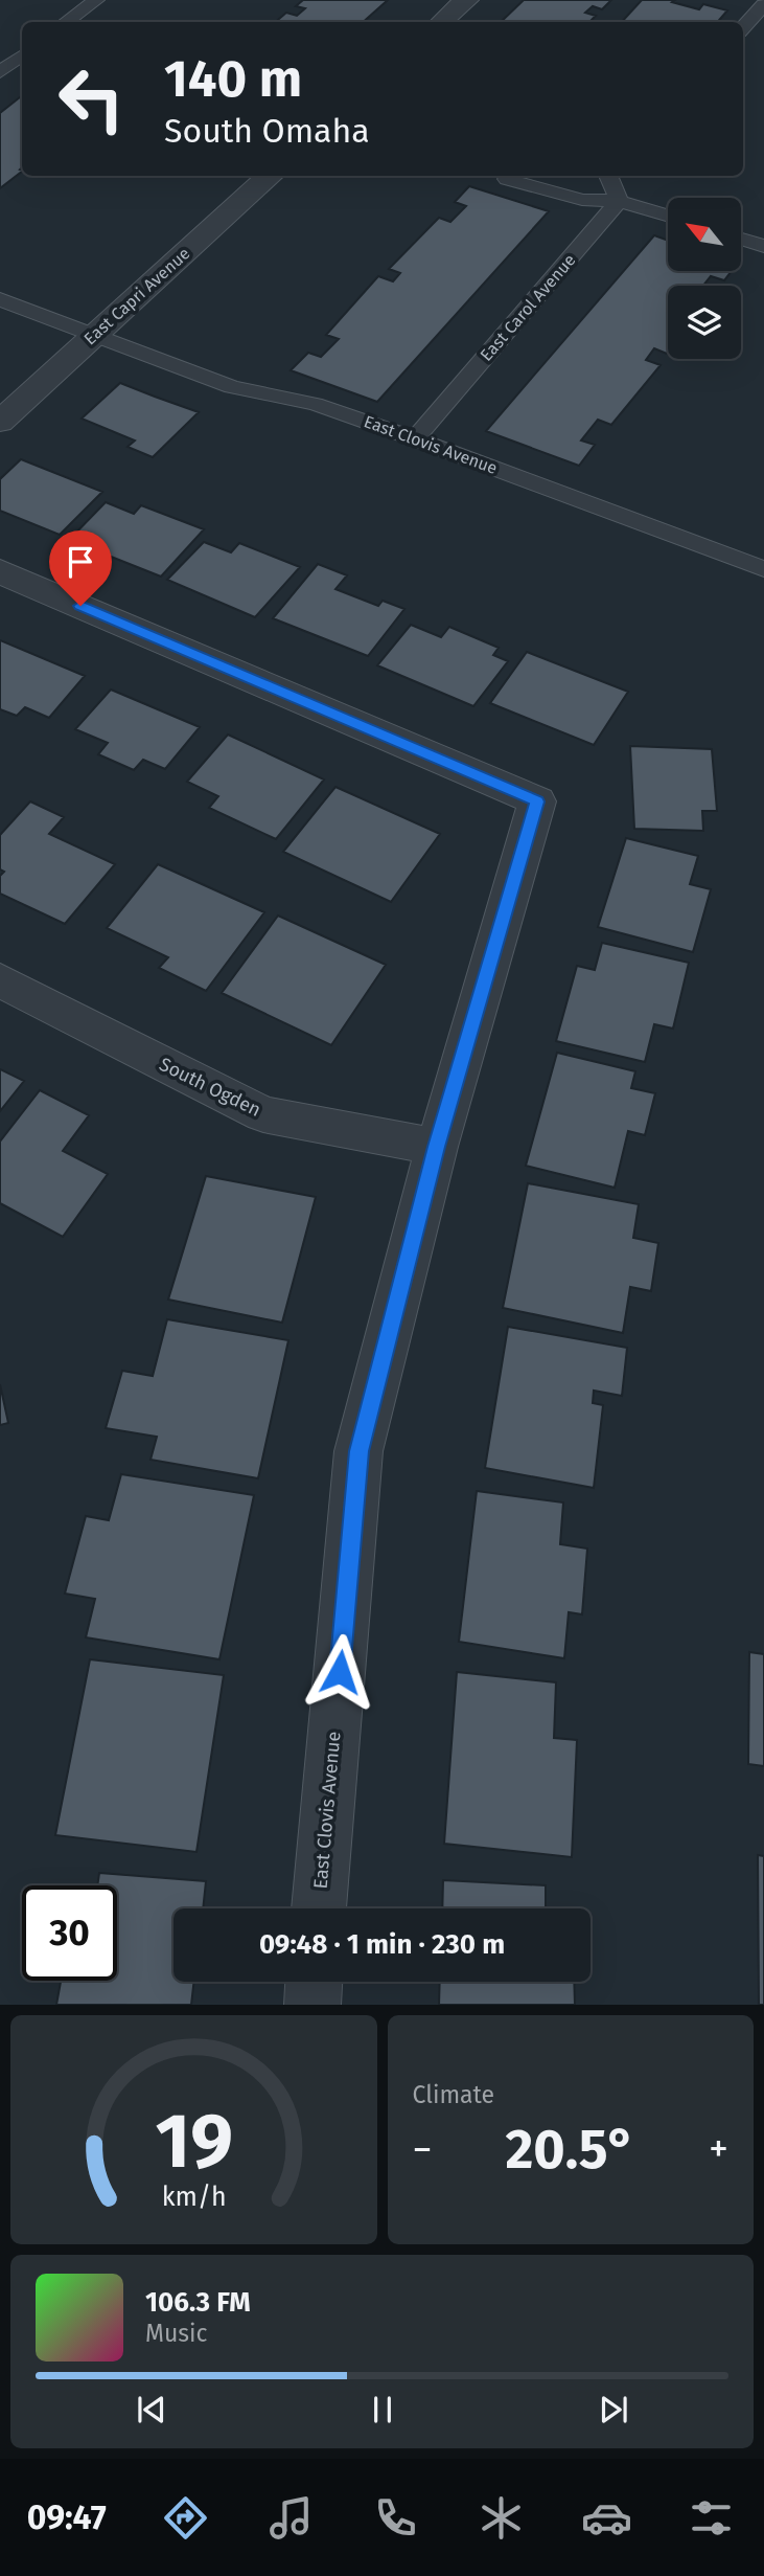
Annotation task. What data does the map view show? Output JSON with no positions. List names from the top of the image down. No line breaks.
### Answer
{"streets":{"street":["East Capri Avenue","East Clovis Avenue","South Ogden"],"lane":["East Carol Avenue"]},"crossings":[["East Capri Avenue","East Clovis Avenue"],["East Carol Avenue","East Clovis Avenue"],["East Clovis Avenue","South Ogden"]],"north":"top left","page":{"turn":["140 m","South Omaha"],"limit":"30","trip":"09:48 · 1 min · 230 m","tile":"Climate","heat":["−","20.5°","+"],"song":["106.3 FM","Music"],"tabs":"09:47","gauge":["19","km/h"]}}
